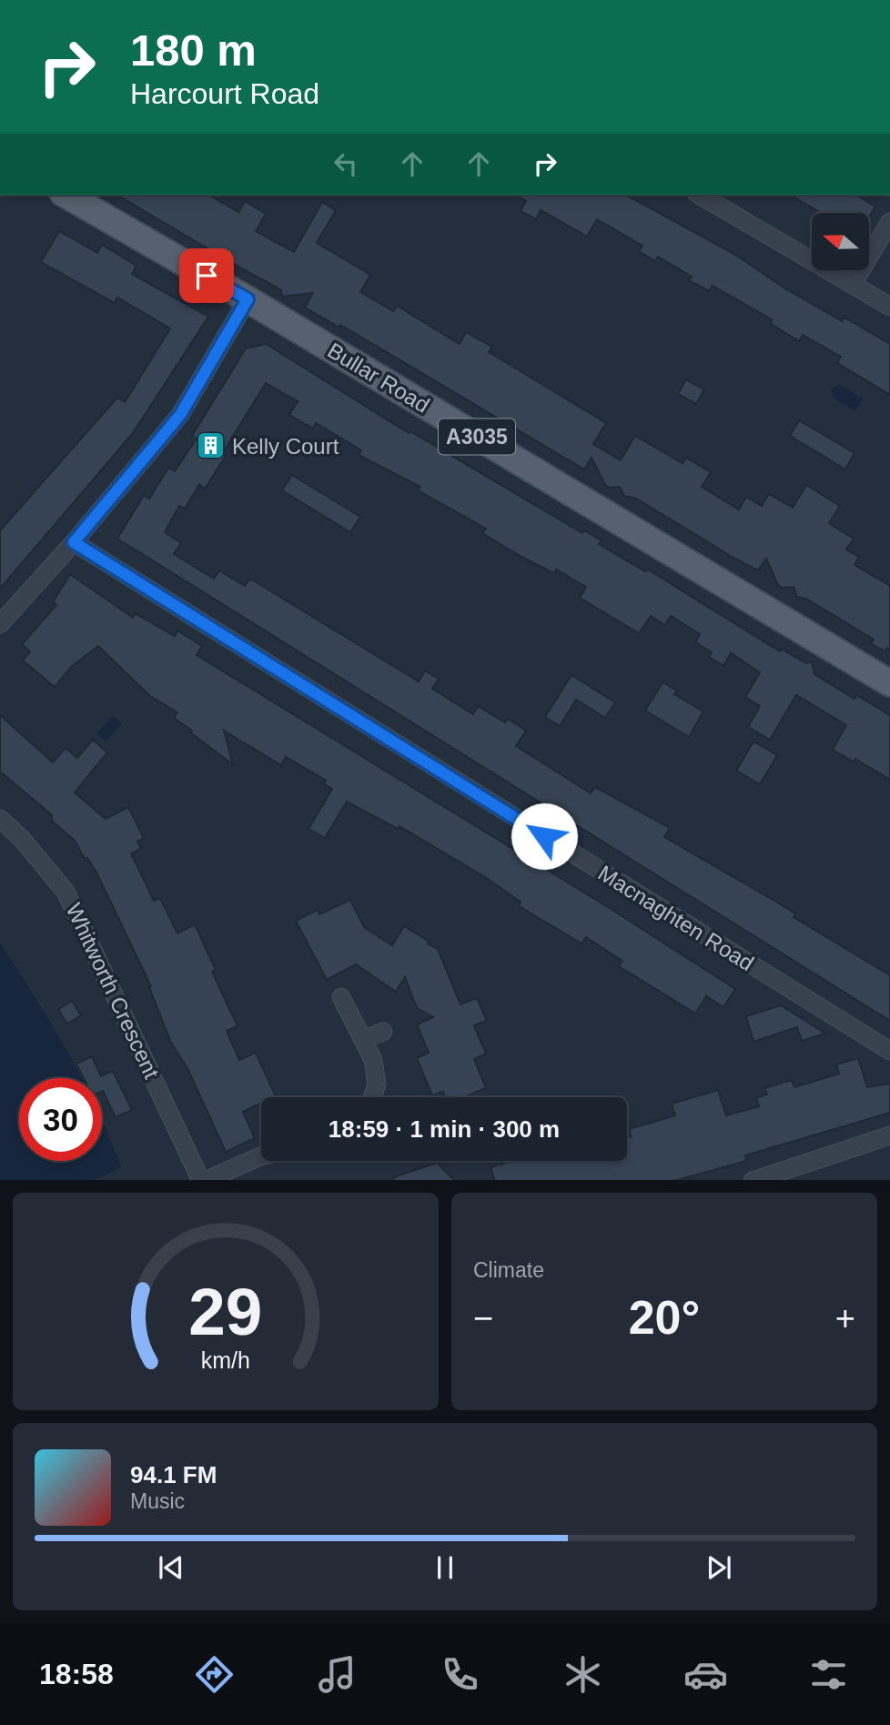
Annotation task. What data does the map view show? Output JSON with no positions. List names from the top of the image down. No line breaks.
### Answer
{"streets":{"main road":["Bullar Road","A3035"],"street":["Macnaghten Road","Whitworth Crescent"]},"places":{"building":["Kelly Court"]},"north":"left","page":{"turn":["180 m","Harcourt Road"],"limit":"30","trip":"18:59 · 1 min · 300 m","tile":"Climate","heat":["−","20°","+"],"song":["94.1 FM","Music"],"tabs":"18:58","gauge":["29","km/h"]}}
